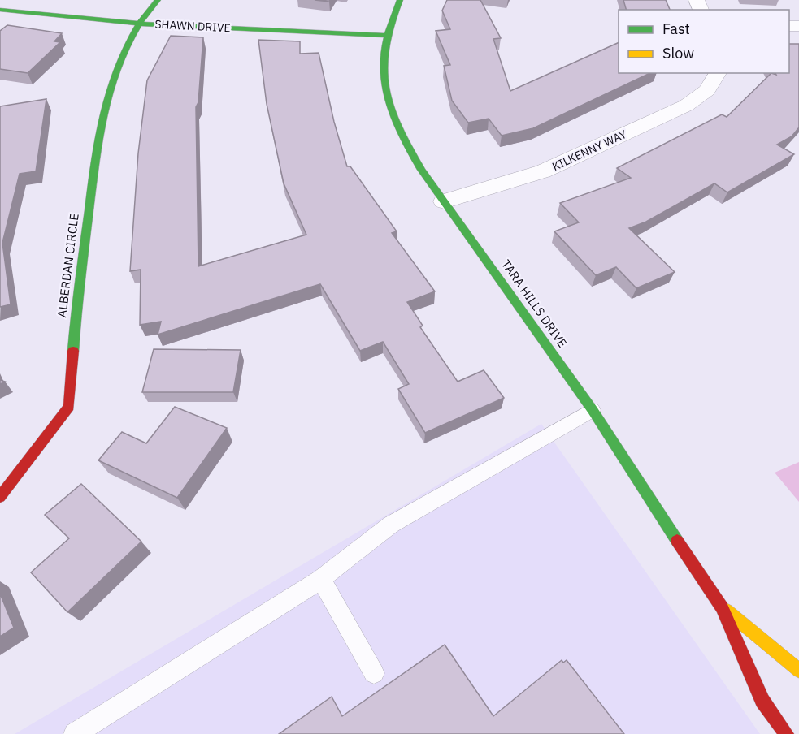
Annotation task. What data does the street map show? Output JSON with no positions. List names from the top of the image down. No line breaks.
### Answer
{"streets":{"street":["SHAWN DRIVE","KILKENNY WAY","ALBERDAN CIRCLE","TARA HILLS DRIVE"]},"crossings":[["SHAWN DRIVE","ALBERDAN CIRCLE"],["SHAWN DRIVE","TARA HILLS DRIVE"],["KILKENNY WAY","TARA HILLS DRIVE"]],"legend":["Fast","Slow"]}
